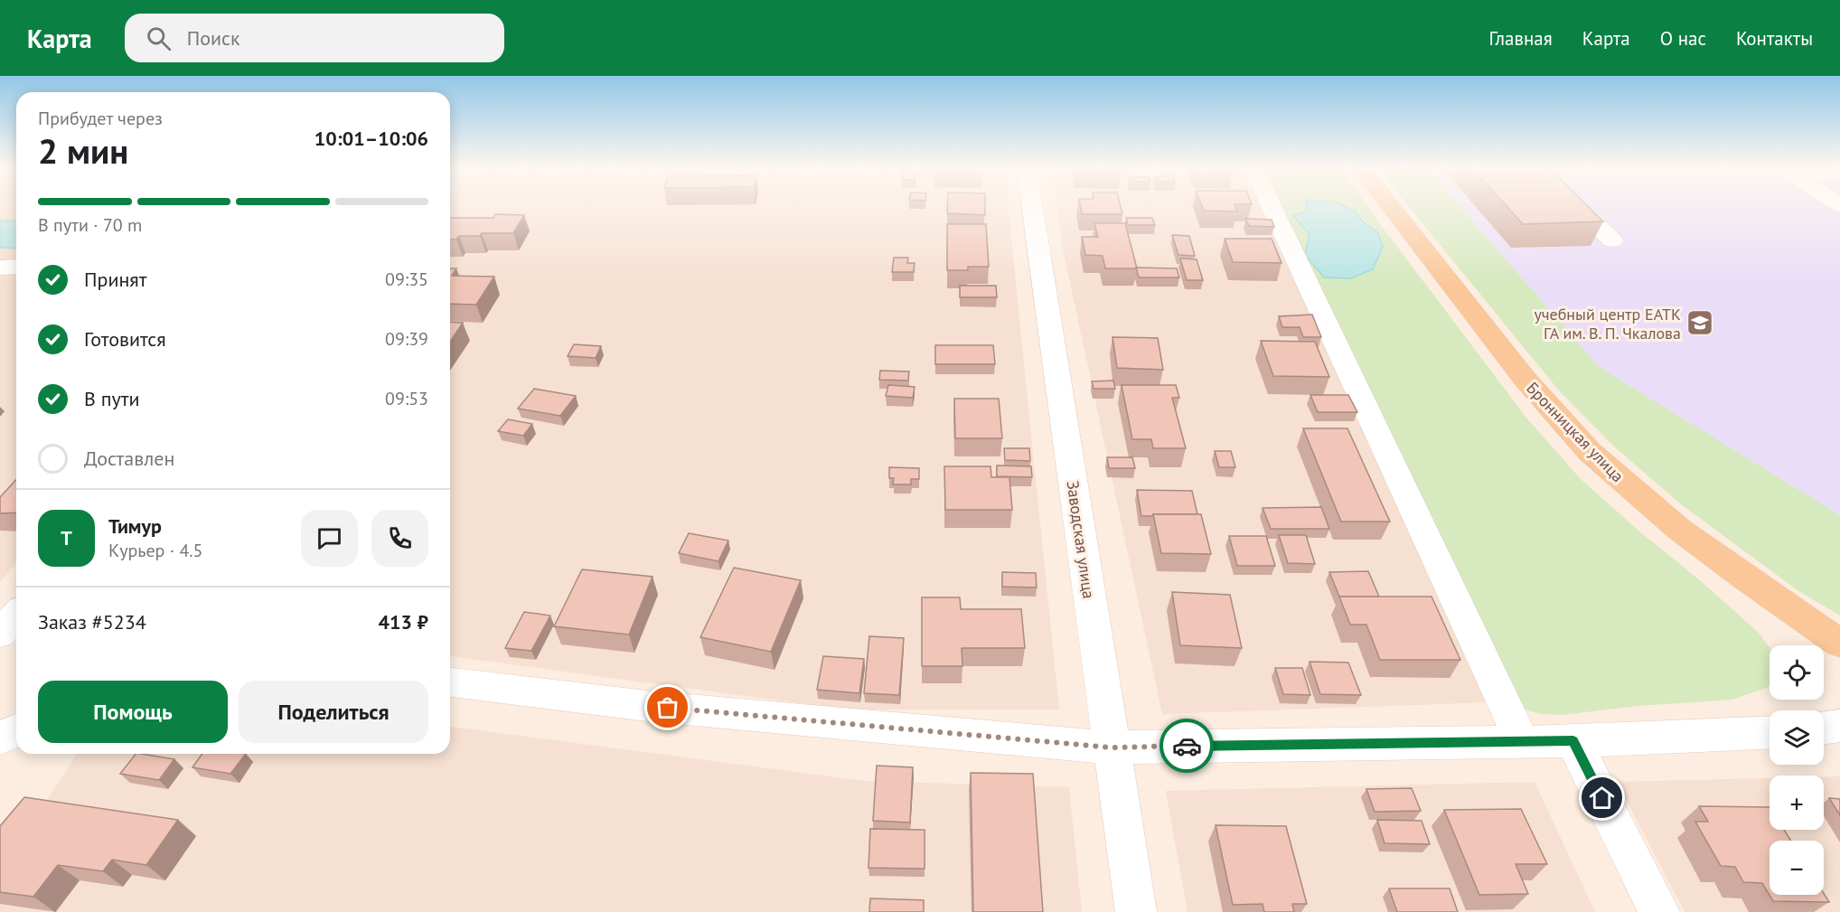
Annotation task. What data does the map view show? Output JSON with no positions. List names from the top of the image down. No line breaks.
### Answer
{"streets":{"main road":["Бронницкая улица"],"street":["Заводская улица"]},"places":{"school or university":["учебный центр ЕАТК ГА им. В. П. Чкалова"]},"page":{"header":"Карта","search":"Поиск","nav":["Главная","Карта","О нас","Контакты"],"heading":["2 мин","Прибудет через","10:01–10:06"],"panel":["Тимур","Курьер · 4.5","Заказ #5234","413 ₽"],"bar":"В пути · 70 m","list":[["Принят","09:35"],["Готовится","09:39"],["В пути","09:53"],"Доставлен"],"round":"Т","map_buttons":["+","−"],"buttons":["Помощь","Поделиться"]}}
